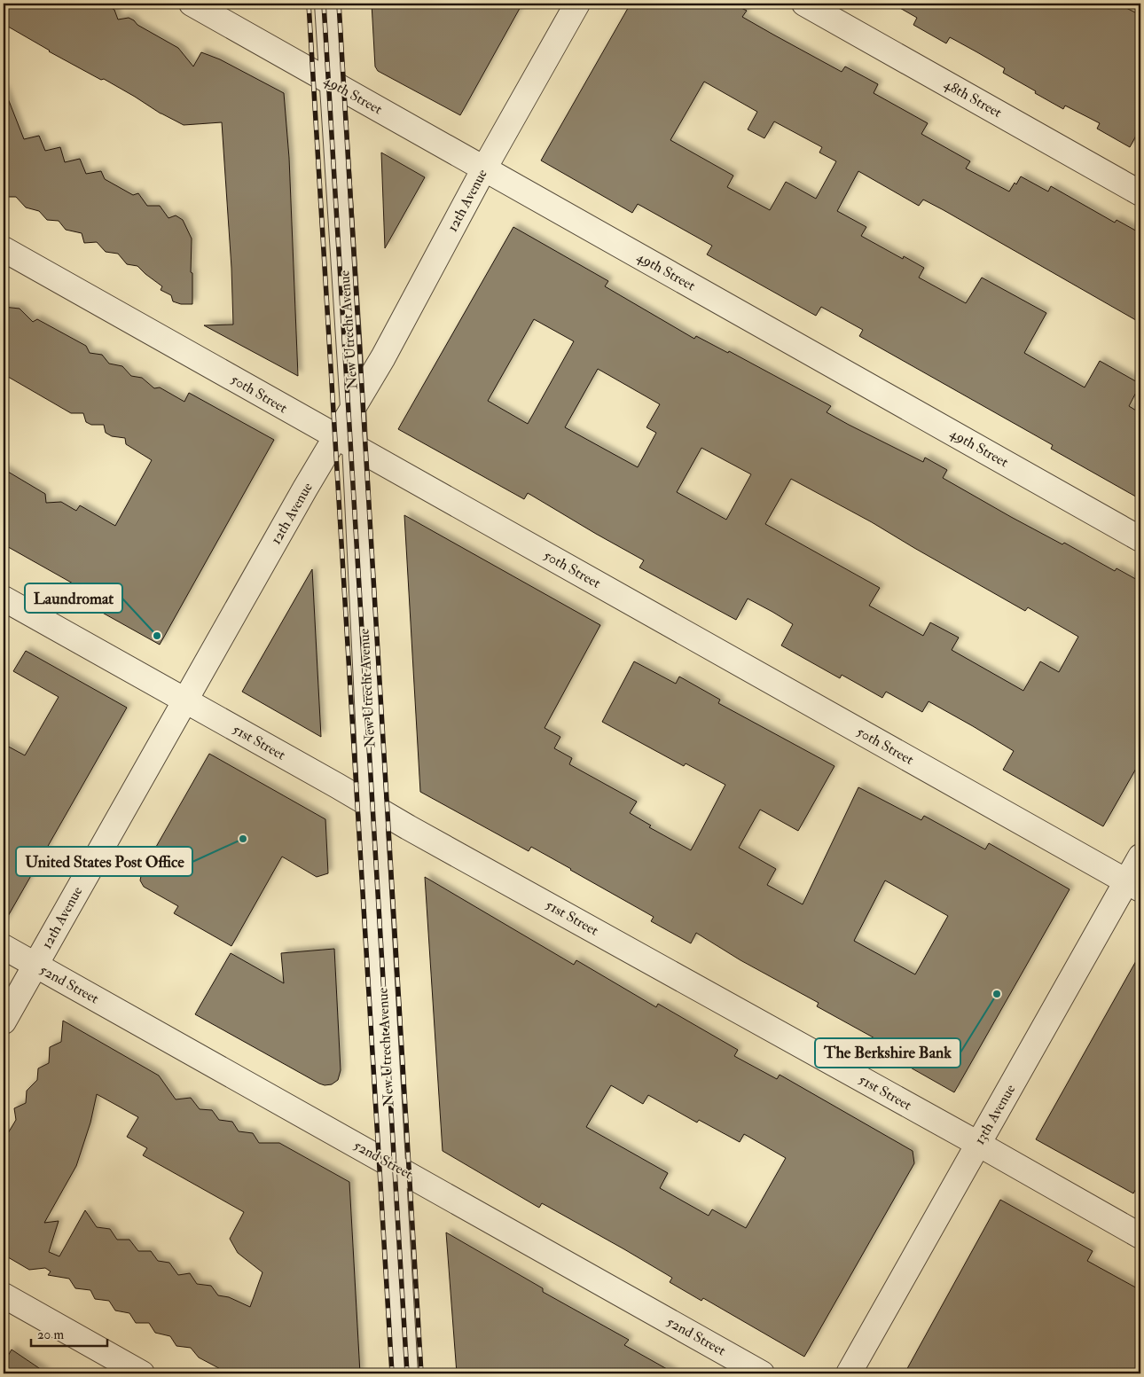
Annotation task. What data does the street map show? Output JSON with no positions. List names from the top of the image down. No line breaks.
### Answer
{"streets":{"street":["49th Street","48th Street","12th Avenue","New Utrecht Avenue","50th Street","51st Street","52nd Street","13th Avenue"]},"crossings":[["49th Street","12th Avenue"],["49th Street","New Utrecht Avenue"],["12th Avenue","New Utrecht Avenue"],["12th Avenue","50th Street"],["12th Avenue","51st Street"],["12th Avenue","52nd Street"],["New Utrecht Avenue","50th Street"],["New Utrecht Avenue","51st Street"],["New Utrecht Avenue","52nd Street"],["50th Street","13th Avenue"],["51st Street","13th Avenue"]],"places":["Laundromat","United States Post Office","The Berkshire Bank"],"scale_bar":"20 m"}
